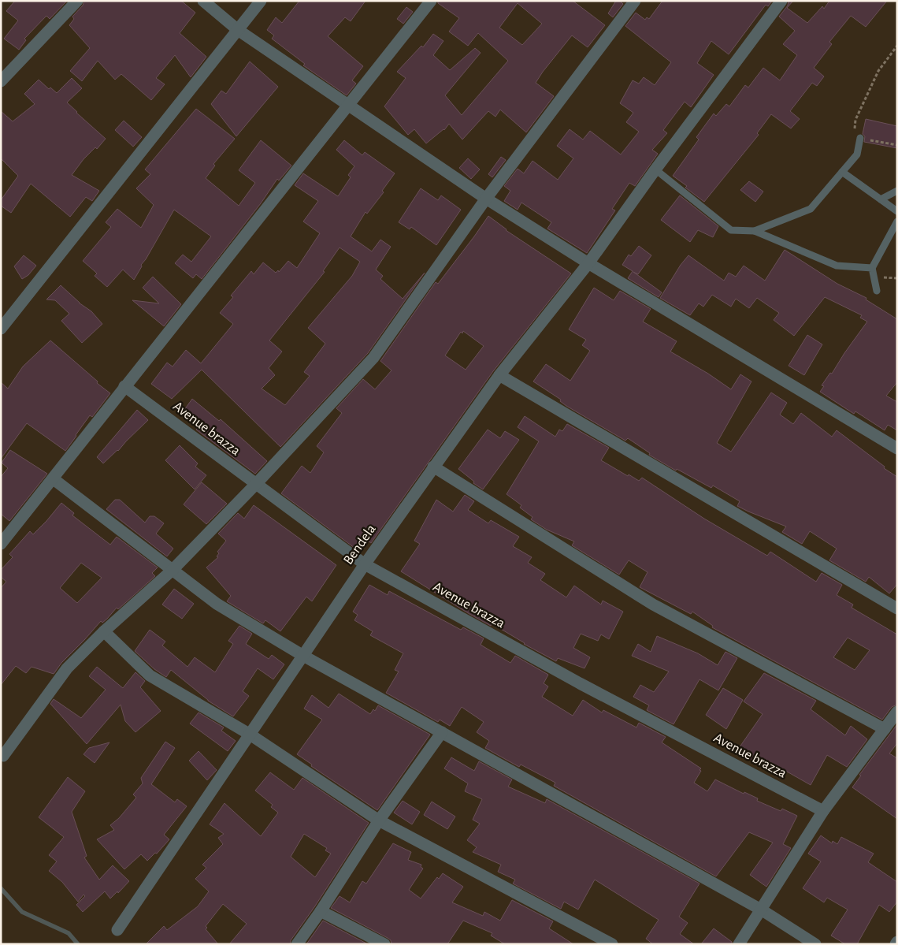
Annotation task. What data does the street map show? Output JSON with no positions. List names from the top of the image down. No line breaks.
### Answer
{"streets":{"street":["Avenue brazza","Bendela"]},"crossings":[["Avenue brazza","Bendela"]]}
